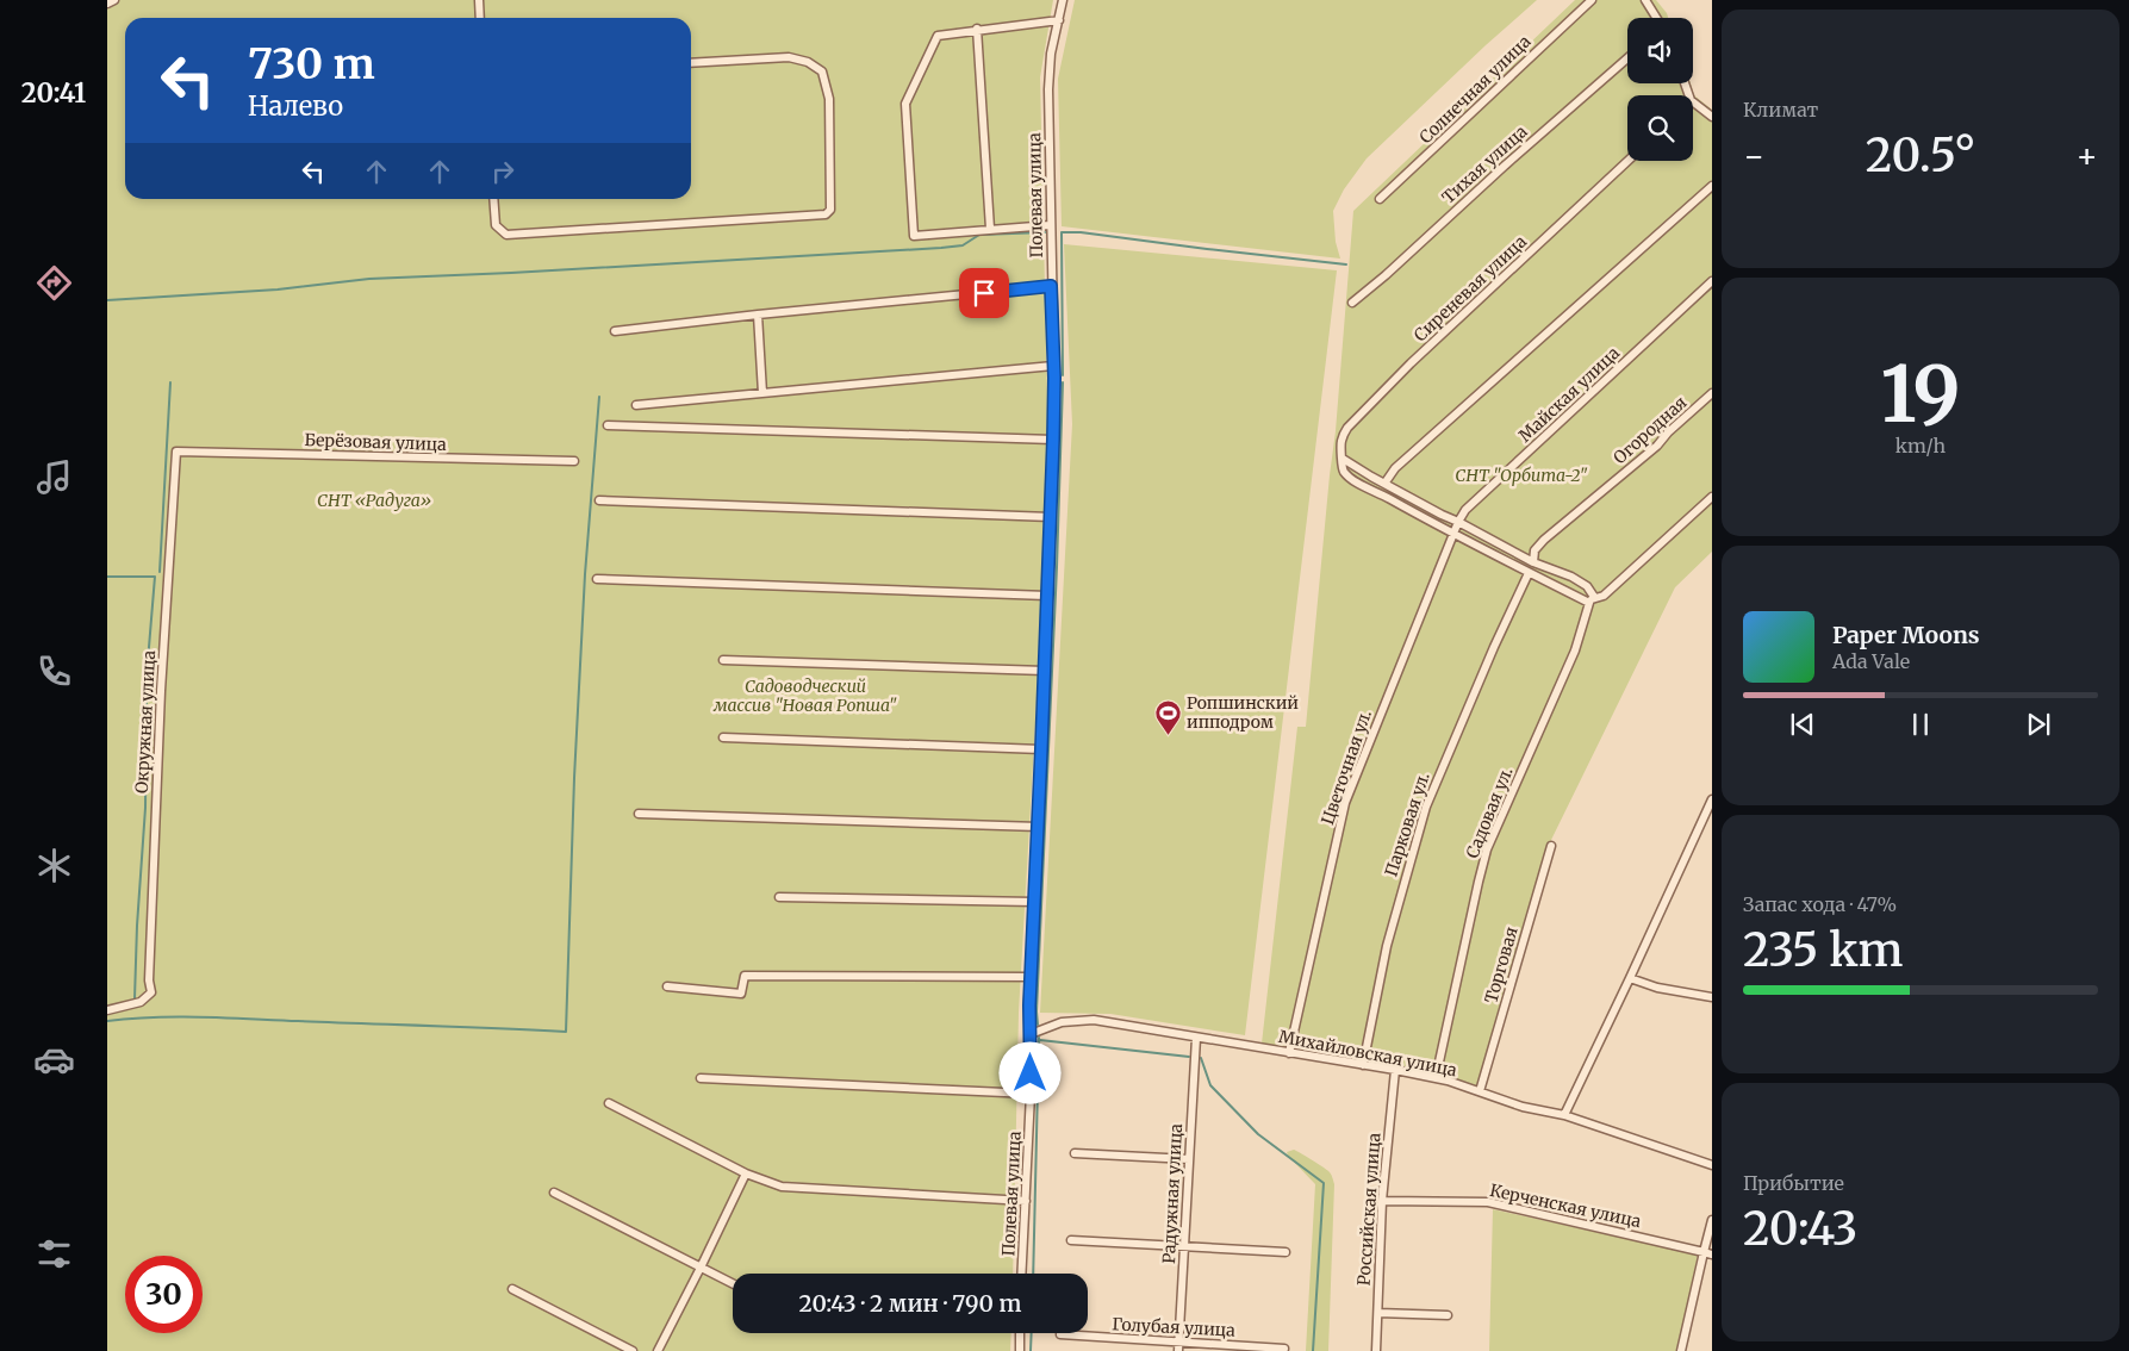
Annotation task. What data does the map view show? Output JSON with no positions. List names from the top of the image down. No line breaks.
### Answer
{"streets":{"street":["Солнечная улица","Тихая улица","Полевая улица","Сиреневая улица","Майская улица","Огородная","Берёзовая улица","Окружная улица","Цветочная ул.","Садовая ул.","Парковая ул.","Торговая","Михайловская улица","Радужная улица","Керченская улица","Российская улица","Голубая улица"]},"crossings":[["Полевая улица","Михайловская улица"],["Майская улица","Цветочная ул."],["Берёзовая улица","Окружная улица"],["Цветочная ул.","Михайловская улица"],["Садовая ул.","Михайловская улица"],["Парковая ул.","Михайловская улица"],["Торговая","Михайловская улица"],["Михайловская улица","Радужная улица"],["Михайловская улица","Российская улица"],["Радужная улица","Голубая улица"],["Керченская улица","Российская улица"]],"parks":["СНТ \"Орбита-2\"","СНТ «Радуга»","Садоводческий массив \"Новая Ропша\""],"places":{"sports":["Ропшинский ипподром"]},"page":{"tabs":"20:41","tile":["Климат",["19","km/h"],["Запас хода · 47%","235 km"],["Прибытие","20:43"]],"turn":["730 m","Налево"],"heat":["−","20.5°","+"],"song":["Paper Moons","Ada Vale"],"limit":"30","trip":"20:43 · 2 мин · 790 m"}}
